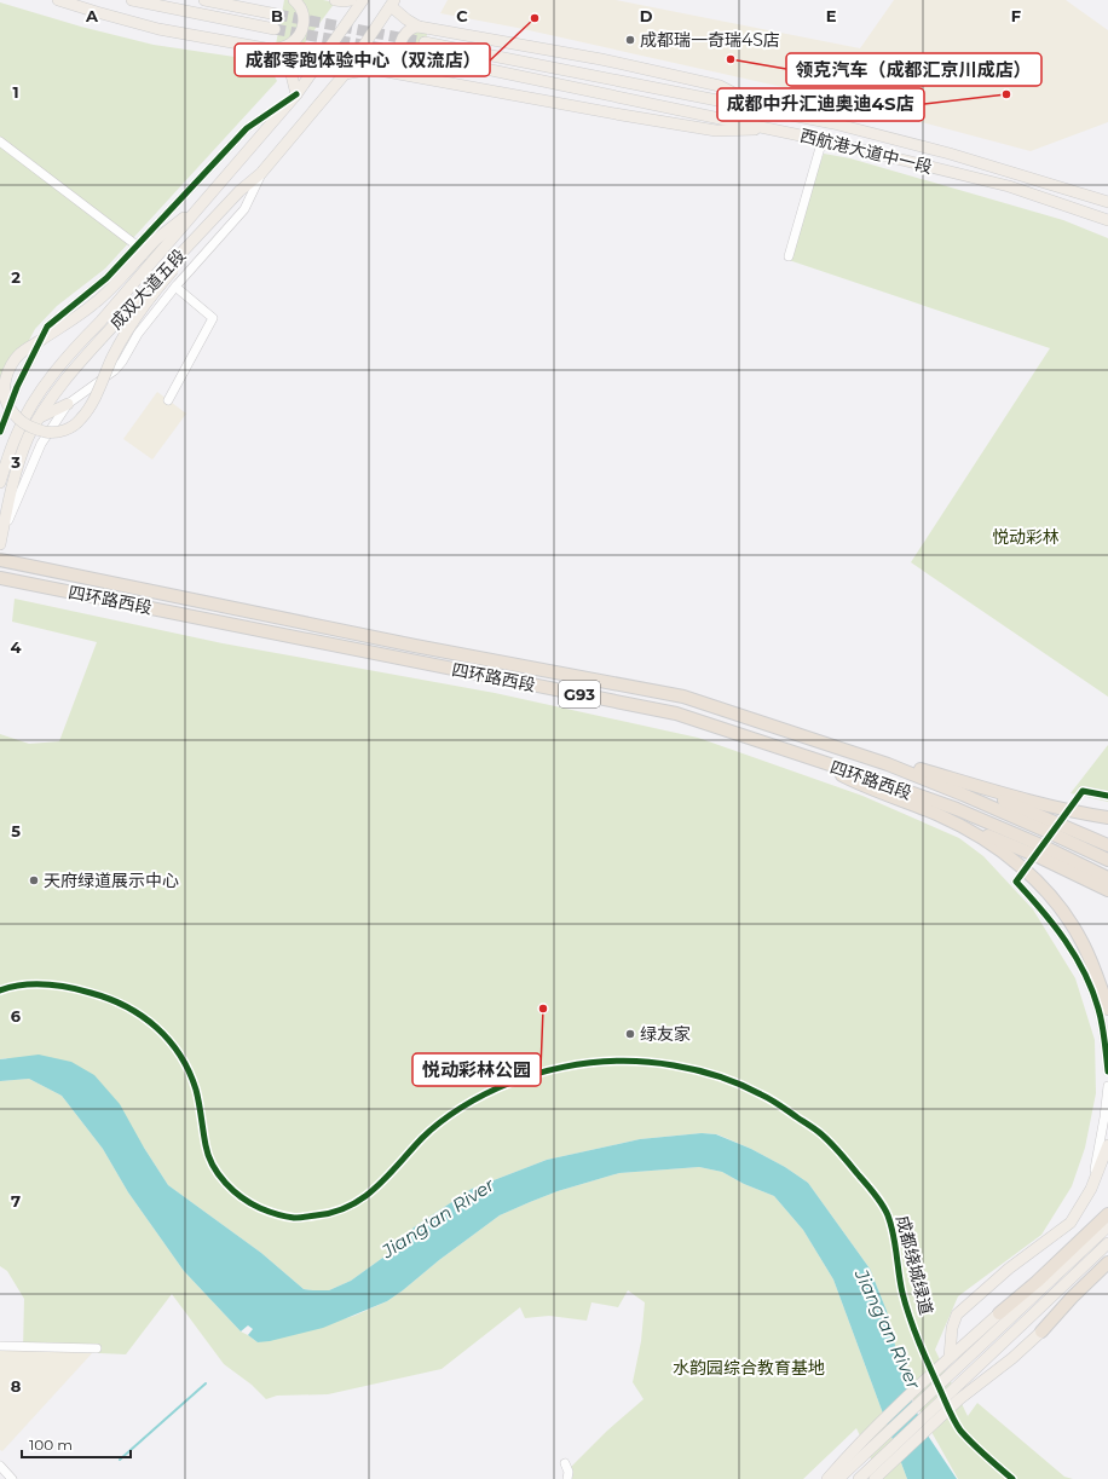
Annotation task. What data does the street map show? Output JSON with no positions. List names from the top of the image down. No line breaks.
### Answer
{"streets":{"highway":["四环路西段","G93"],"main road":["西航港大道中一段","成双大道五段"],"cycle path":["成都绕城绿道"]},"water":["Jiang'an River"],"parks":["悦动彩林","水韵园综合教育基地"],"places":["成都零跑体验中心（双流店）","成都瑞一奇瑞4S店","领克汽车（成都汇京川成店）","成都中升汇迪奥迪4S店","天府绿道展示中心","悦动彩林公园","绿友家"],"scale_bar":"100 m","grid":{"columns":["A","B","C","D","E","F"],"rows":["1","2","3","4","5","6","7","8"]}}
